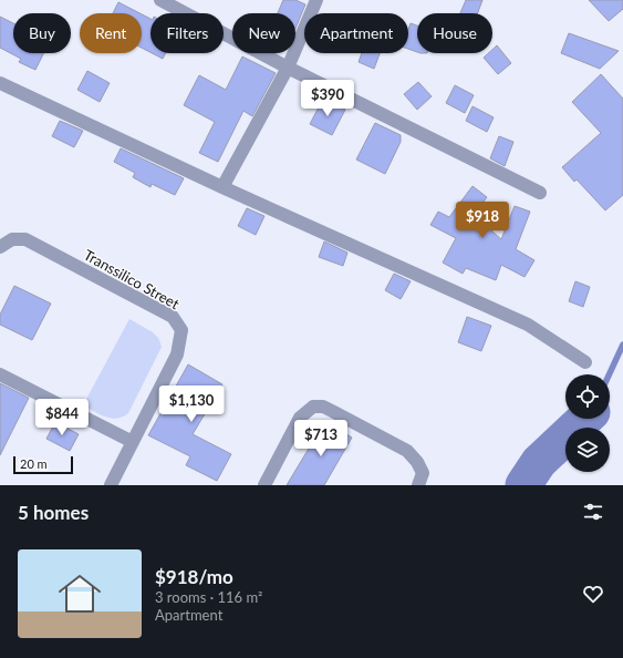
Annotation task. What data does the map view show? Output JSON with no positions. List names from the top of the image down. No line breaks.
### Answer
{"streets":{"street":["Transsilico Street"]},"scale_bar":"20 m","page":{"chip":["Buy","Rent","Filters","New","Apartment","House"],"price":["$390","$918","$1,130","$844","$713"],"scale":"20 m","heading":"5 homes","list":[{"name":"$918/mo","note":"3 rooms · 116 m² · Apartment"}]}}
